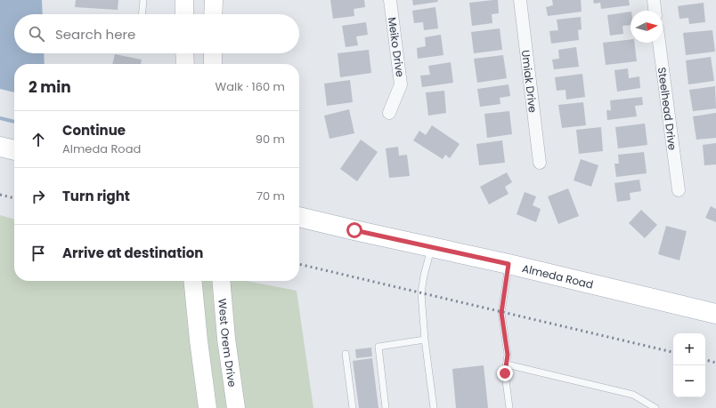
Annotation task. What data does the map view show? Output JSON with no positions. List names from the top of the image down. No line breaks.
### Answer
{"streets":{"main road":["Almeda Road","West Orem Drive"],"street":["Meiko Drive","Umiak Drive","Steelhead Drive"]},"north":"right","page":{"search":"Search here","heading":["2 min","Walk · 160 m"],"list":[["Continue","Almeda Road","90 m"],["Turn right","70 m"],"Arrive at destination"],"map_buttons":["+","−"]}}
